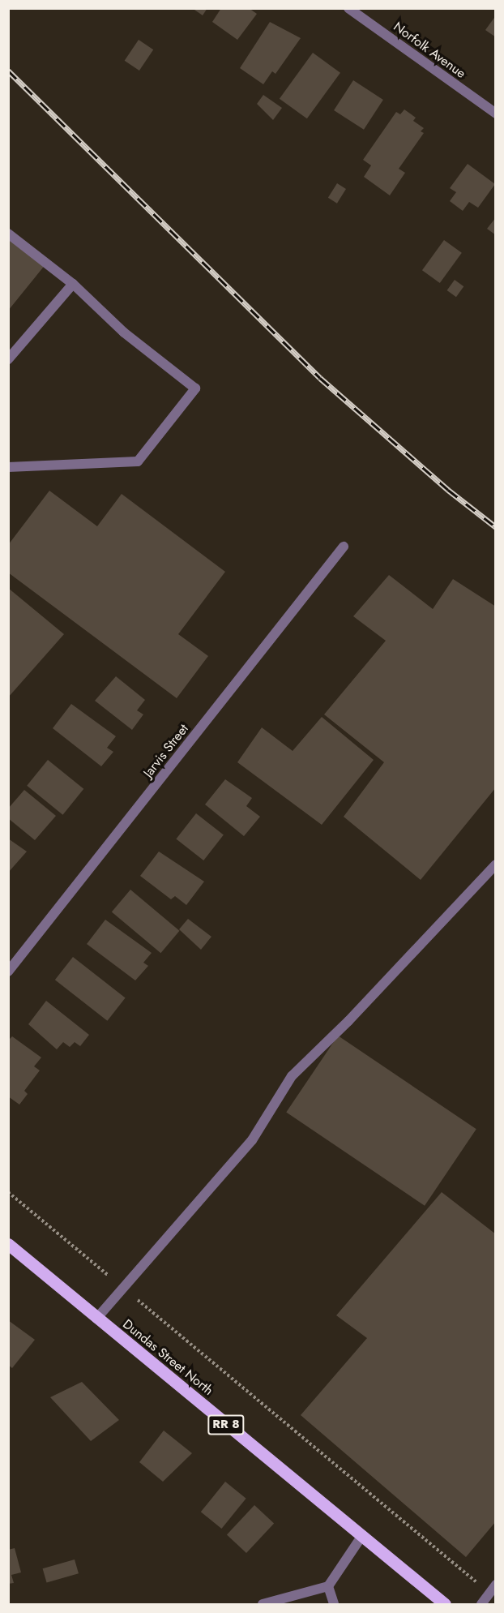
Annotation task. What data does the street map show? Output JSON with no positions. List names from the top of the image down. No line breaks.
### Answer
{"streets":{"main road":["Dundas Street North","RR 8"],"street":["Norfolk Avenue","Jarvis Street"]}}
